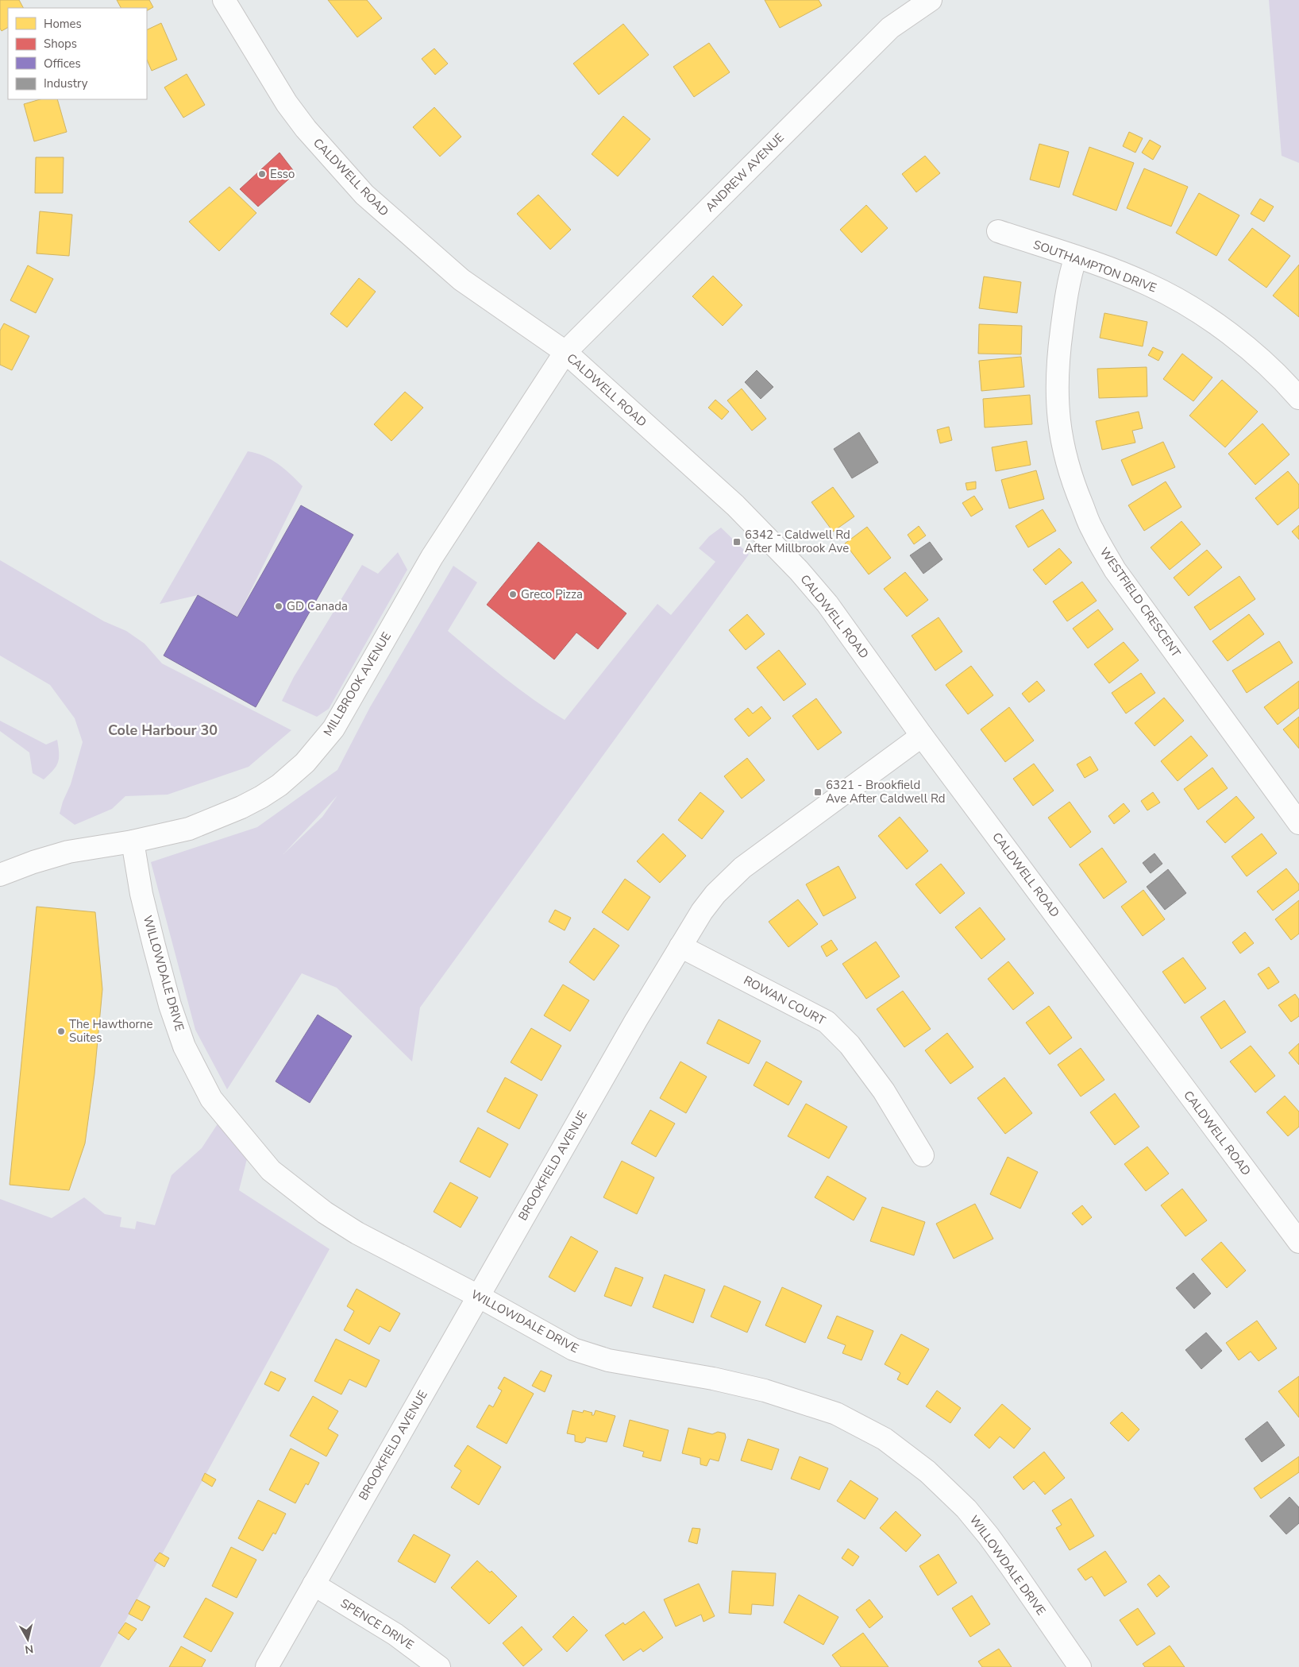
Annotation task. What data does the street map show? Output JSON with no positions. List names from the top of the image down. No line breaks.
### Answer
{"streets":{"street":["ANDREW AVENUE","CALDWELL ROAD","SOUTHAMPTON DRIVE","WESTFIELD CRESCENT","MILLBROOK AVENUE","WILLOWDALE DRIVE","ROWAN COURT","BROOKFIELD AVENUE","SPENCE DRIVE"]},"crossings":[["ANDREW AVENUE","CALDWELL ROAD"],["ANDREW AVENUE","MILLBROOK AVENUE"],["CALDWELL ROAD","MILLBROOK AVENUE"],["CALDWELL ROAD","BROOKFIELD AVENUE"],["SOUTHAMPTON DRIVE","WESTFIELD CRESCENT"],["MILLBROOK AVENUE","WILLOWDALE DRIVE"],["WILLOWDALE DRIVE","BROOKFIELD AVENUE"],["ROWAN COURT","BROOKFIELD AVENUE"],["BROOKFIELD AVENUE","SPENCE DRIVE"]],"districts":["Cole Harbour 30"],"places":{"other":["Esso","Greco Pizza","GD Canada","The Hawthorne Suites"],"transit":["6342 - Caldwell Rd After Millbrook Ave","6321 - Brookfield Ave After Caldwell Rd"]},"legend":["Homes","Shops","Offices","Industry"],"north":"bottom"}
